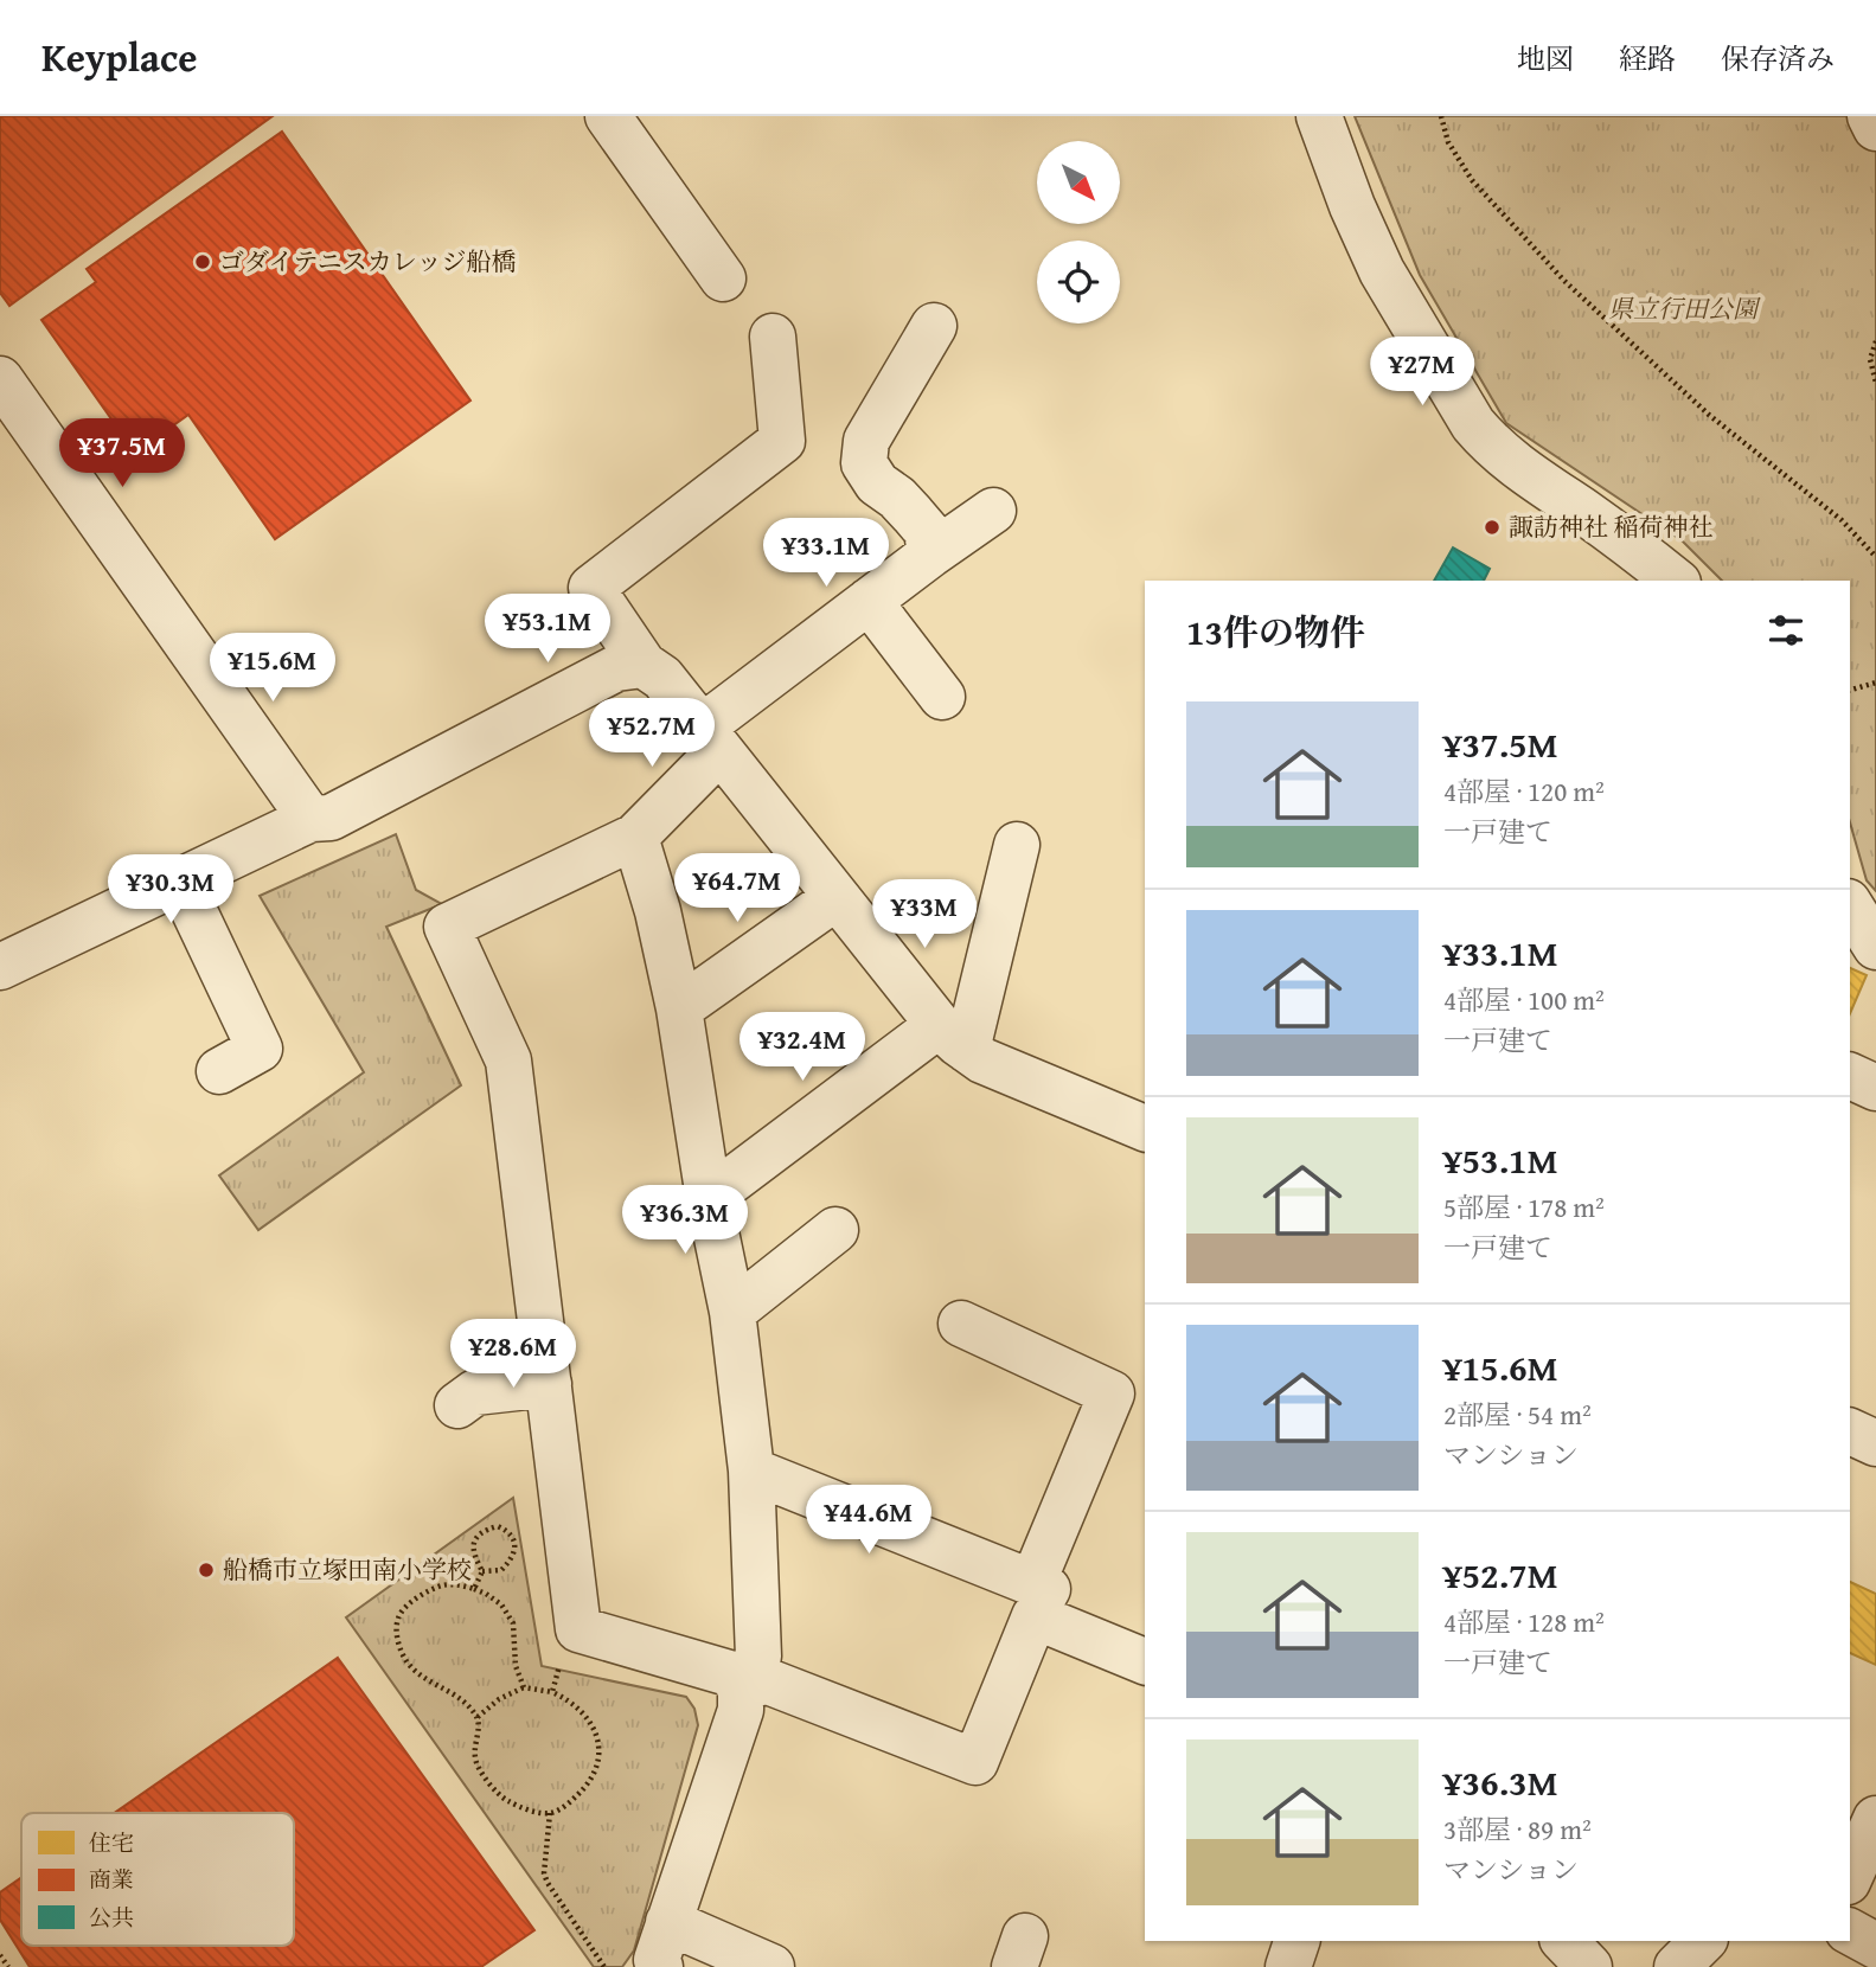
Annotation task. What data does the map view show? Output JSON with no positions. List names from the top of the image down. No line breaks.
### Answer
{"parks":["県立行田公園"],"places":["ゴダイテニスカレッジ船橋","諏訪神社 稲荷神社","船橋市立塚田南小学校"],"legend":["住宅","商業","公共"],"north":"bottom right","page":{"header":"Keyplace","nav":["地図","経路","保存済み"],"price":["¥27M","¥37.5M","¥33.1M","¥53.1M","¥15.6M","¥52.7M","¥64.7M","¥30.3M","¥33M","¥32.4M","¥36.3M","¥28.6M","¥44.6M"],"heading":"13件の物件","list":[{"name":"¥37.5M","note":"4部屋 · 120 m² · 一戸建て"},{"name":"¥33.1M","note":"4部屋 · 100 m² · 一戸建て"},{"name":"¥53.1M","note":"5部屋 · 178 m² · 一戸建て"},{"name":"¥15.6M","note":"2部屋 · 54 m² · マンション"},{"name":"¥52.7M","note":"4部屋 · 128 m² · 一戸建て"},{"name":"¥36.3M","note":"3部屋 · 89 m² · マンション"}]}}
